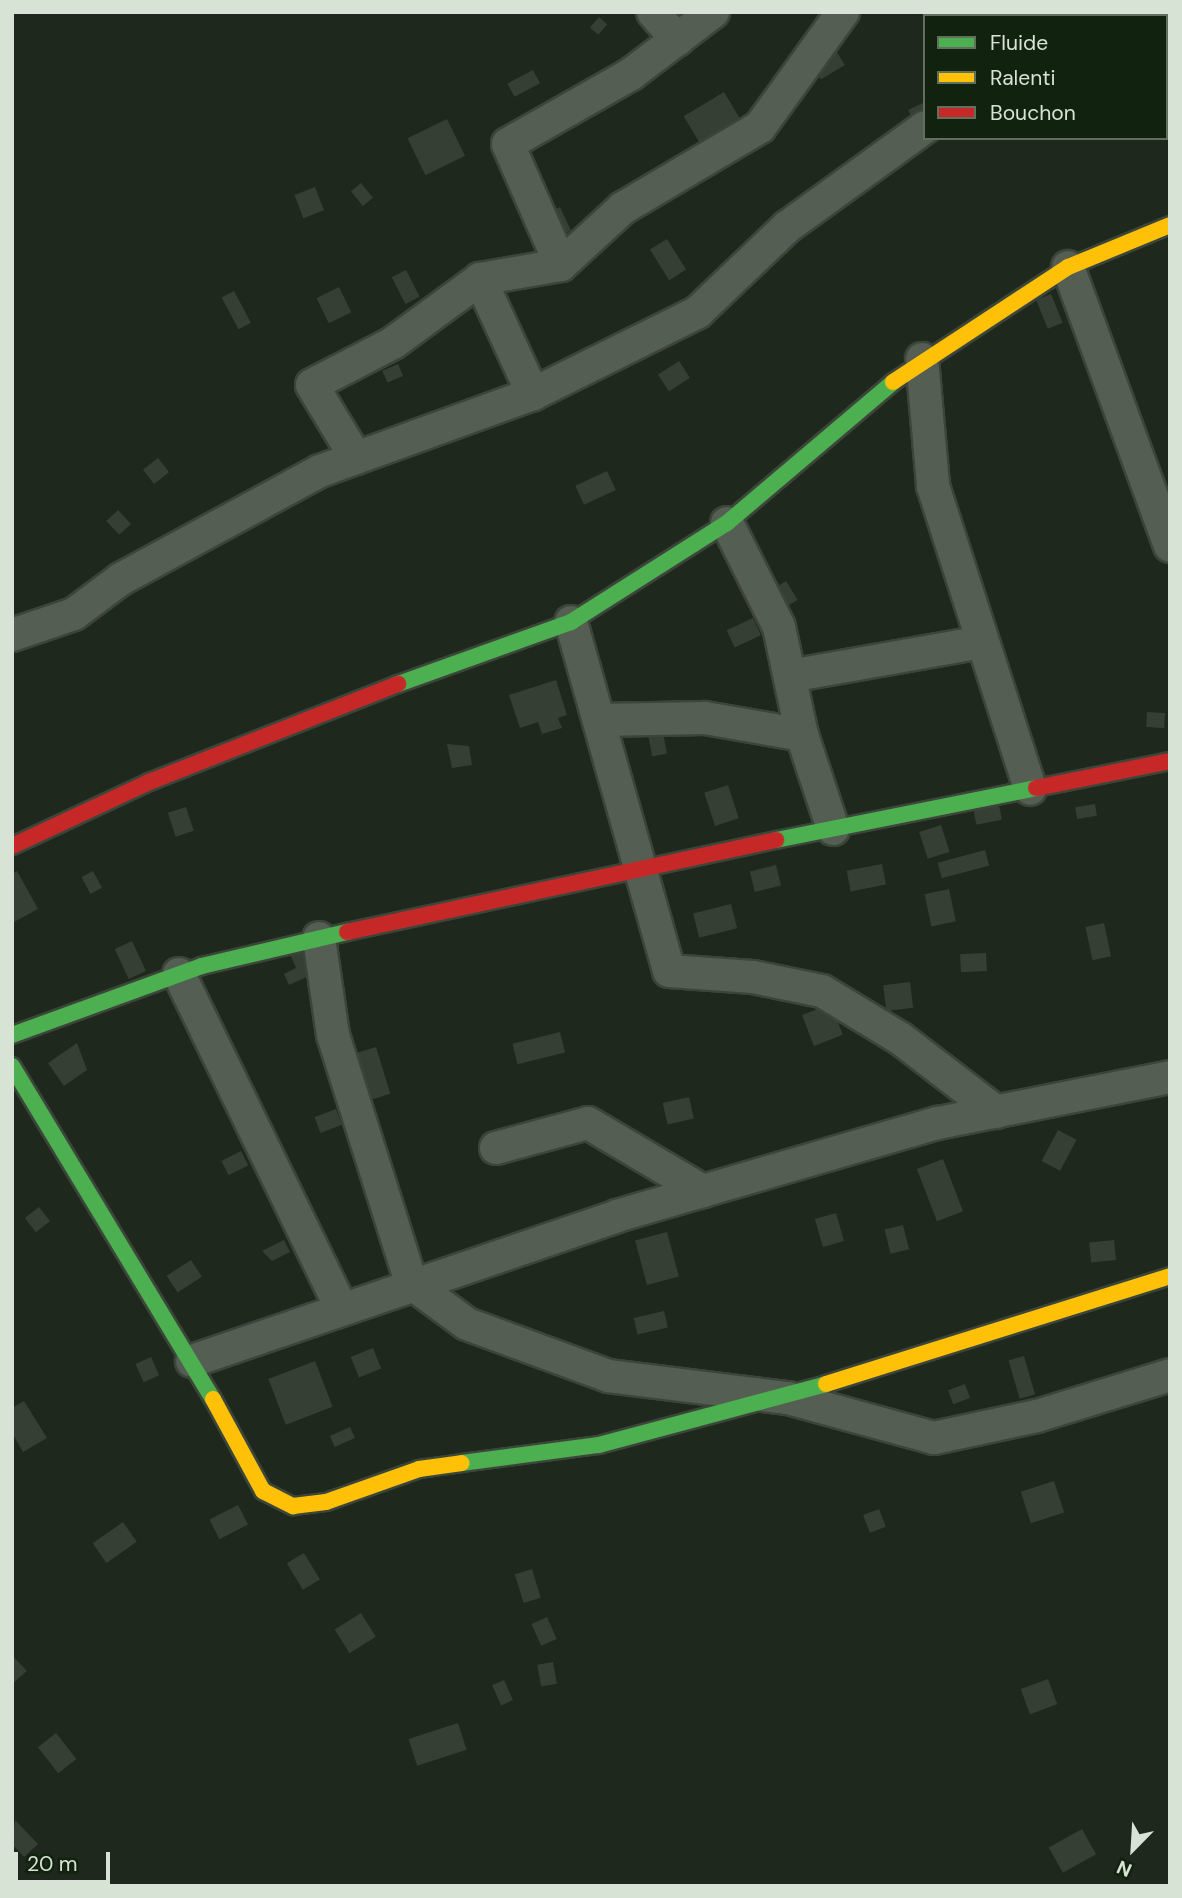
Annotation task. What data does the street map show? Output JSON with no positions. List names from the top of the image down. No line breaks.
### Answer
{"legend":["Fluide","Ralenti","Bouchon"],"scale_bar":"20 m","north":"bottom left"}
